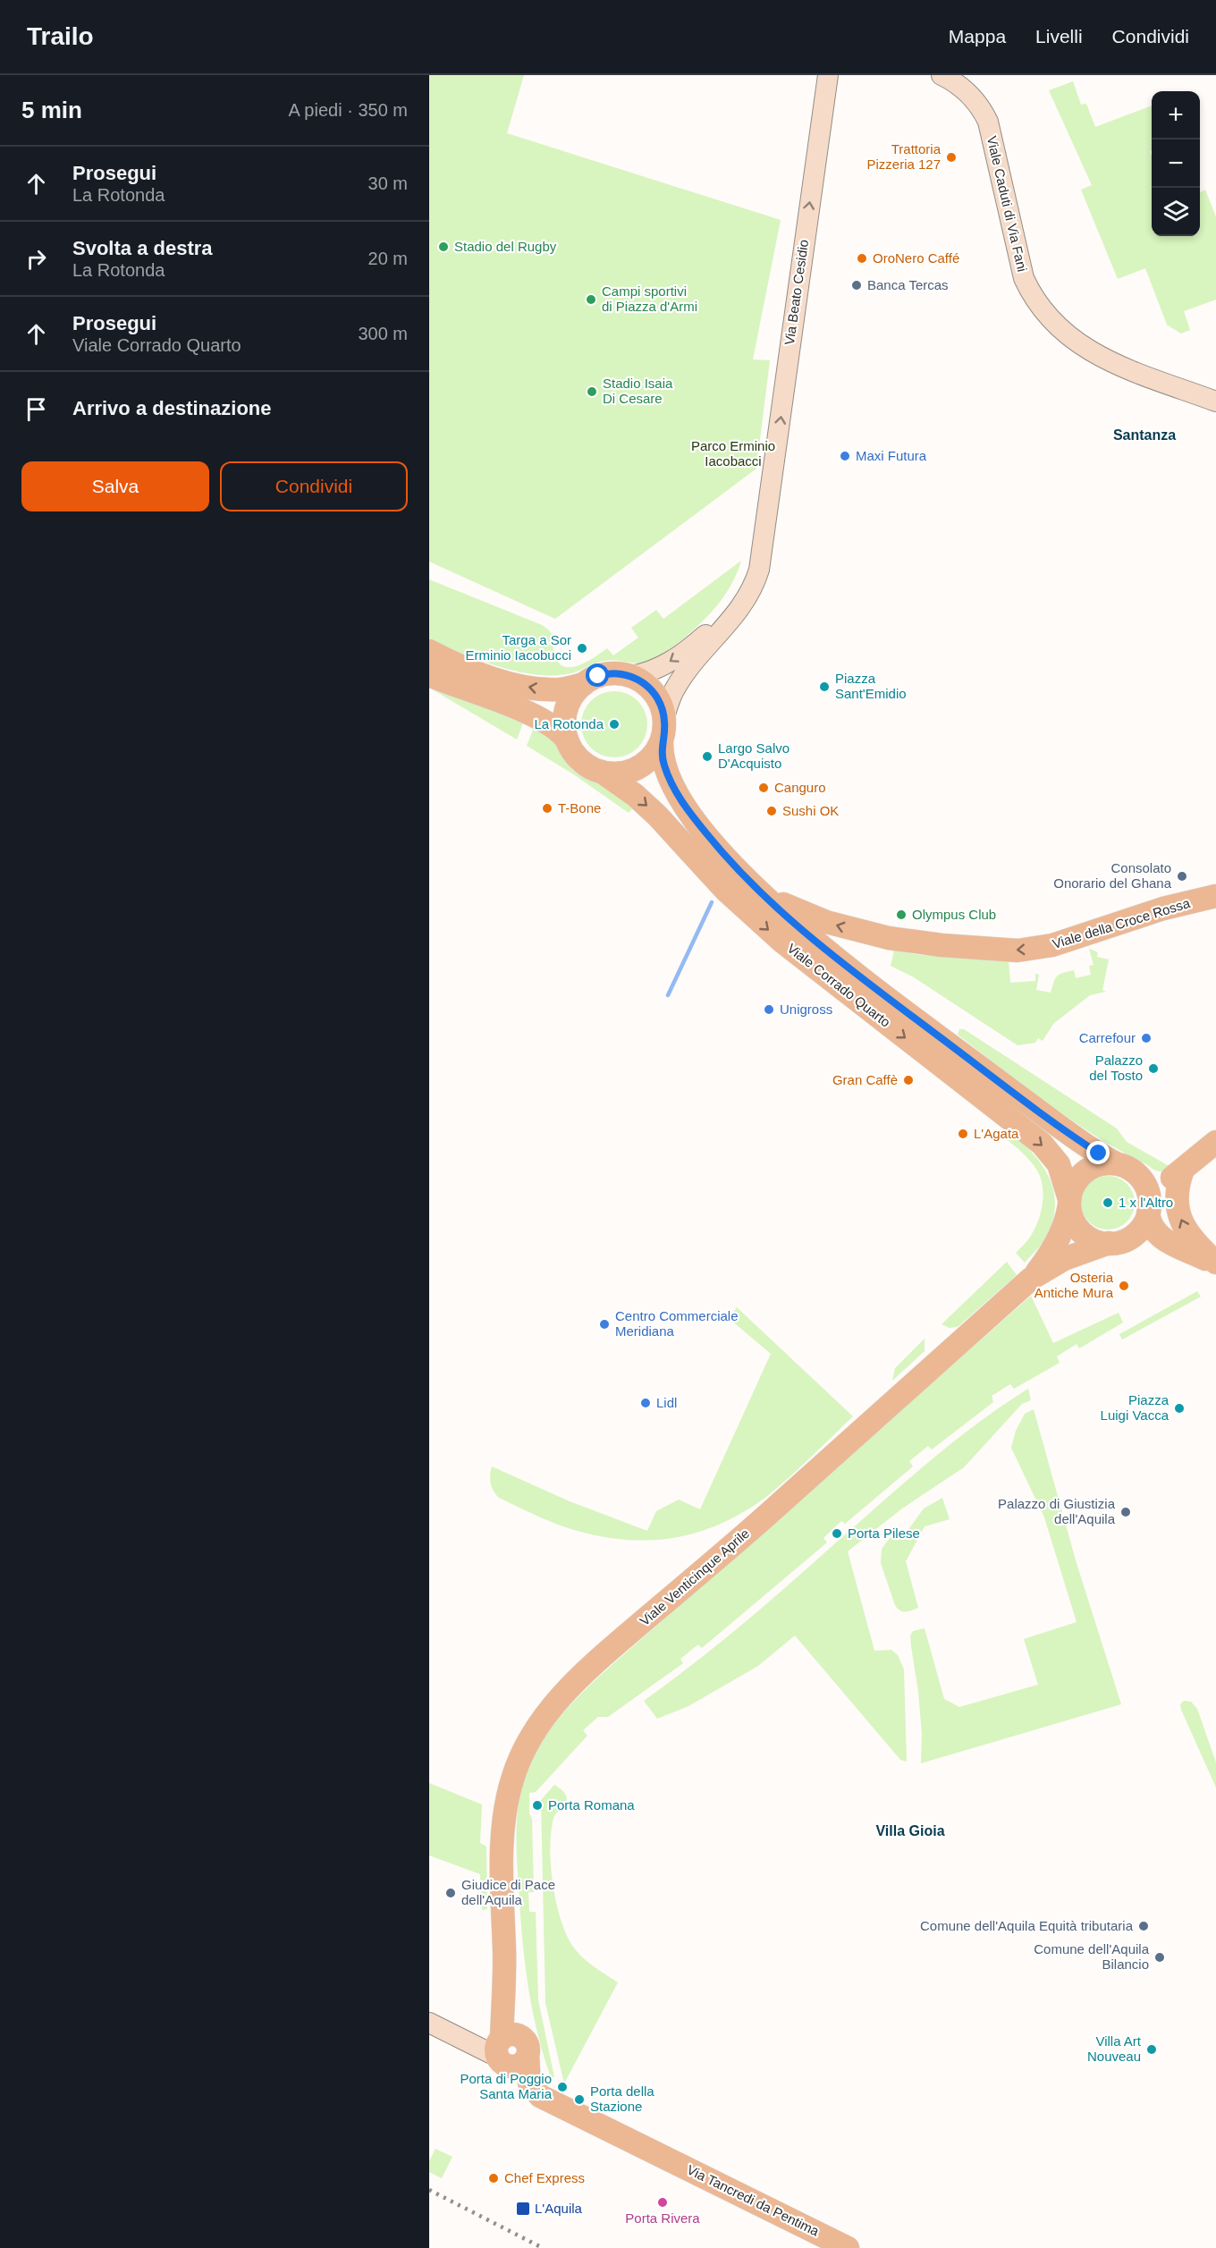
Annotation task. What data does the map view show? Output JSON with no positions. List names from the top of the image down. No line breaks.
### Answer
{"streets":{"main road":["Viale Caduti di Via Fani","Via Beato Cesidio","Viale della Croce Rossa","Viale Corrado Quarto","Viale Venticinque Aprile","Via Tancredi da Pentima"]},"crossings":[["Via Beato Cesidio","Viale Corrado Quarto"],["Viale della Croce Rossa","Viale Corrado Quarto"],["Viale Corrado Quarto","Viale Venticinque Aprile"],["Viale Venticinque Aprile","Via Tancredi da Pentima"]],"one_way":["Viale della Croce Rossa"],"districts":["Santanza","Villa Gioia"],"parks":["Parco Erminio Iacobacci"],"places":{"other":["Trattoria Pizzeria 127","Stadio del Rugby","OroNero Caffé","Banca Tercas","Campi sportivi di Piazza d'Armi","Stadio Isaia Di Cesare","Maxi Futura","Targa a Sor Erminio Iacobucci","Piazza Sant'Emidio","La Rotonda","Largo Salvo D'Acquisto","Canguro","T-Bone","Sushi OK","Consolato Onorario del Ghana","Olympus Club","Unigross","Carrefour","Palazzo del Tosto","Gran Caffè","L'Agata","1 x l'Altro","Osteria Antiche Mura","Centro Commerciale Meridiana","Lidl","Piazza Luigi Vacca","Palazzo di Giustizia dell'Aquila","Porta Pilese","Porta Romana","Giudice di Pace dell'Aquila","Comune dell'Aquila Equità tributaria","Comune dell'Aquila Bilancio","Villa Art Nouveau","Porta di Poggio Santa Maria","Porta della Stazione","Chef Express","Porta Rivera"],"transit":["L'Aquila"]},"page":{"header":"Trailo","nav":["Mappa","Livelli","Condividi"],"heading":["5 min","A piedi · 350 m"],"map_buttons":["+","−"],"list":[["Prosegui","La Rotonda","30 m"],["Svolta a destra","La Rotonda","20 m"],["Prosegui","Viale Corrado Quarto","300 m"],"Arrivo a destinazione"],"buttons":["Salva","Condividi"]}}
